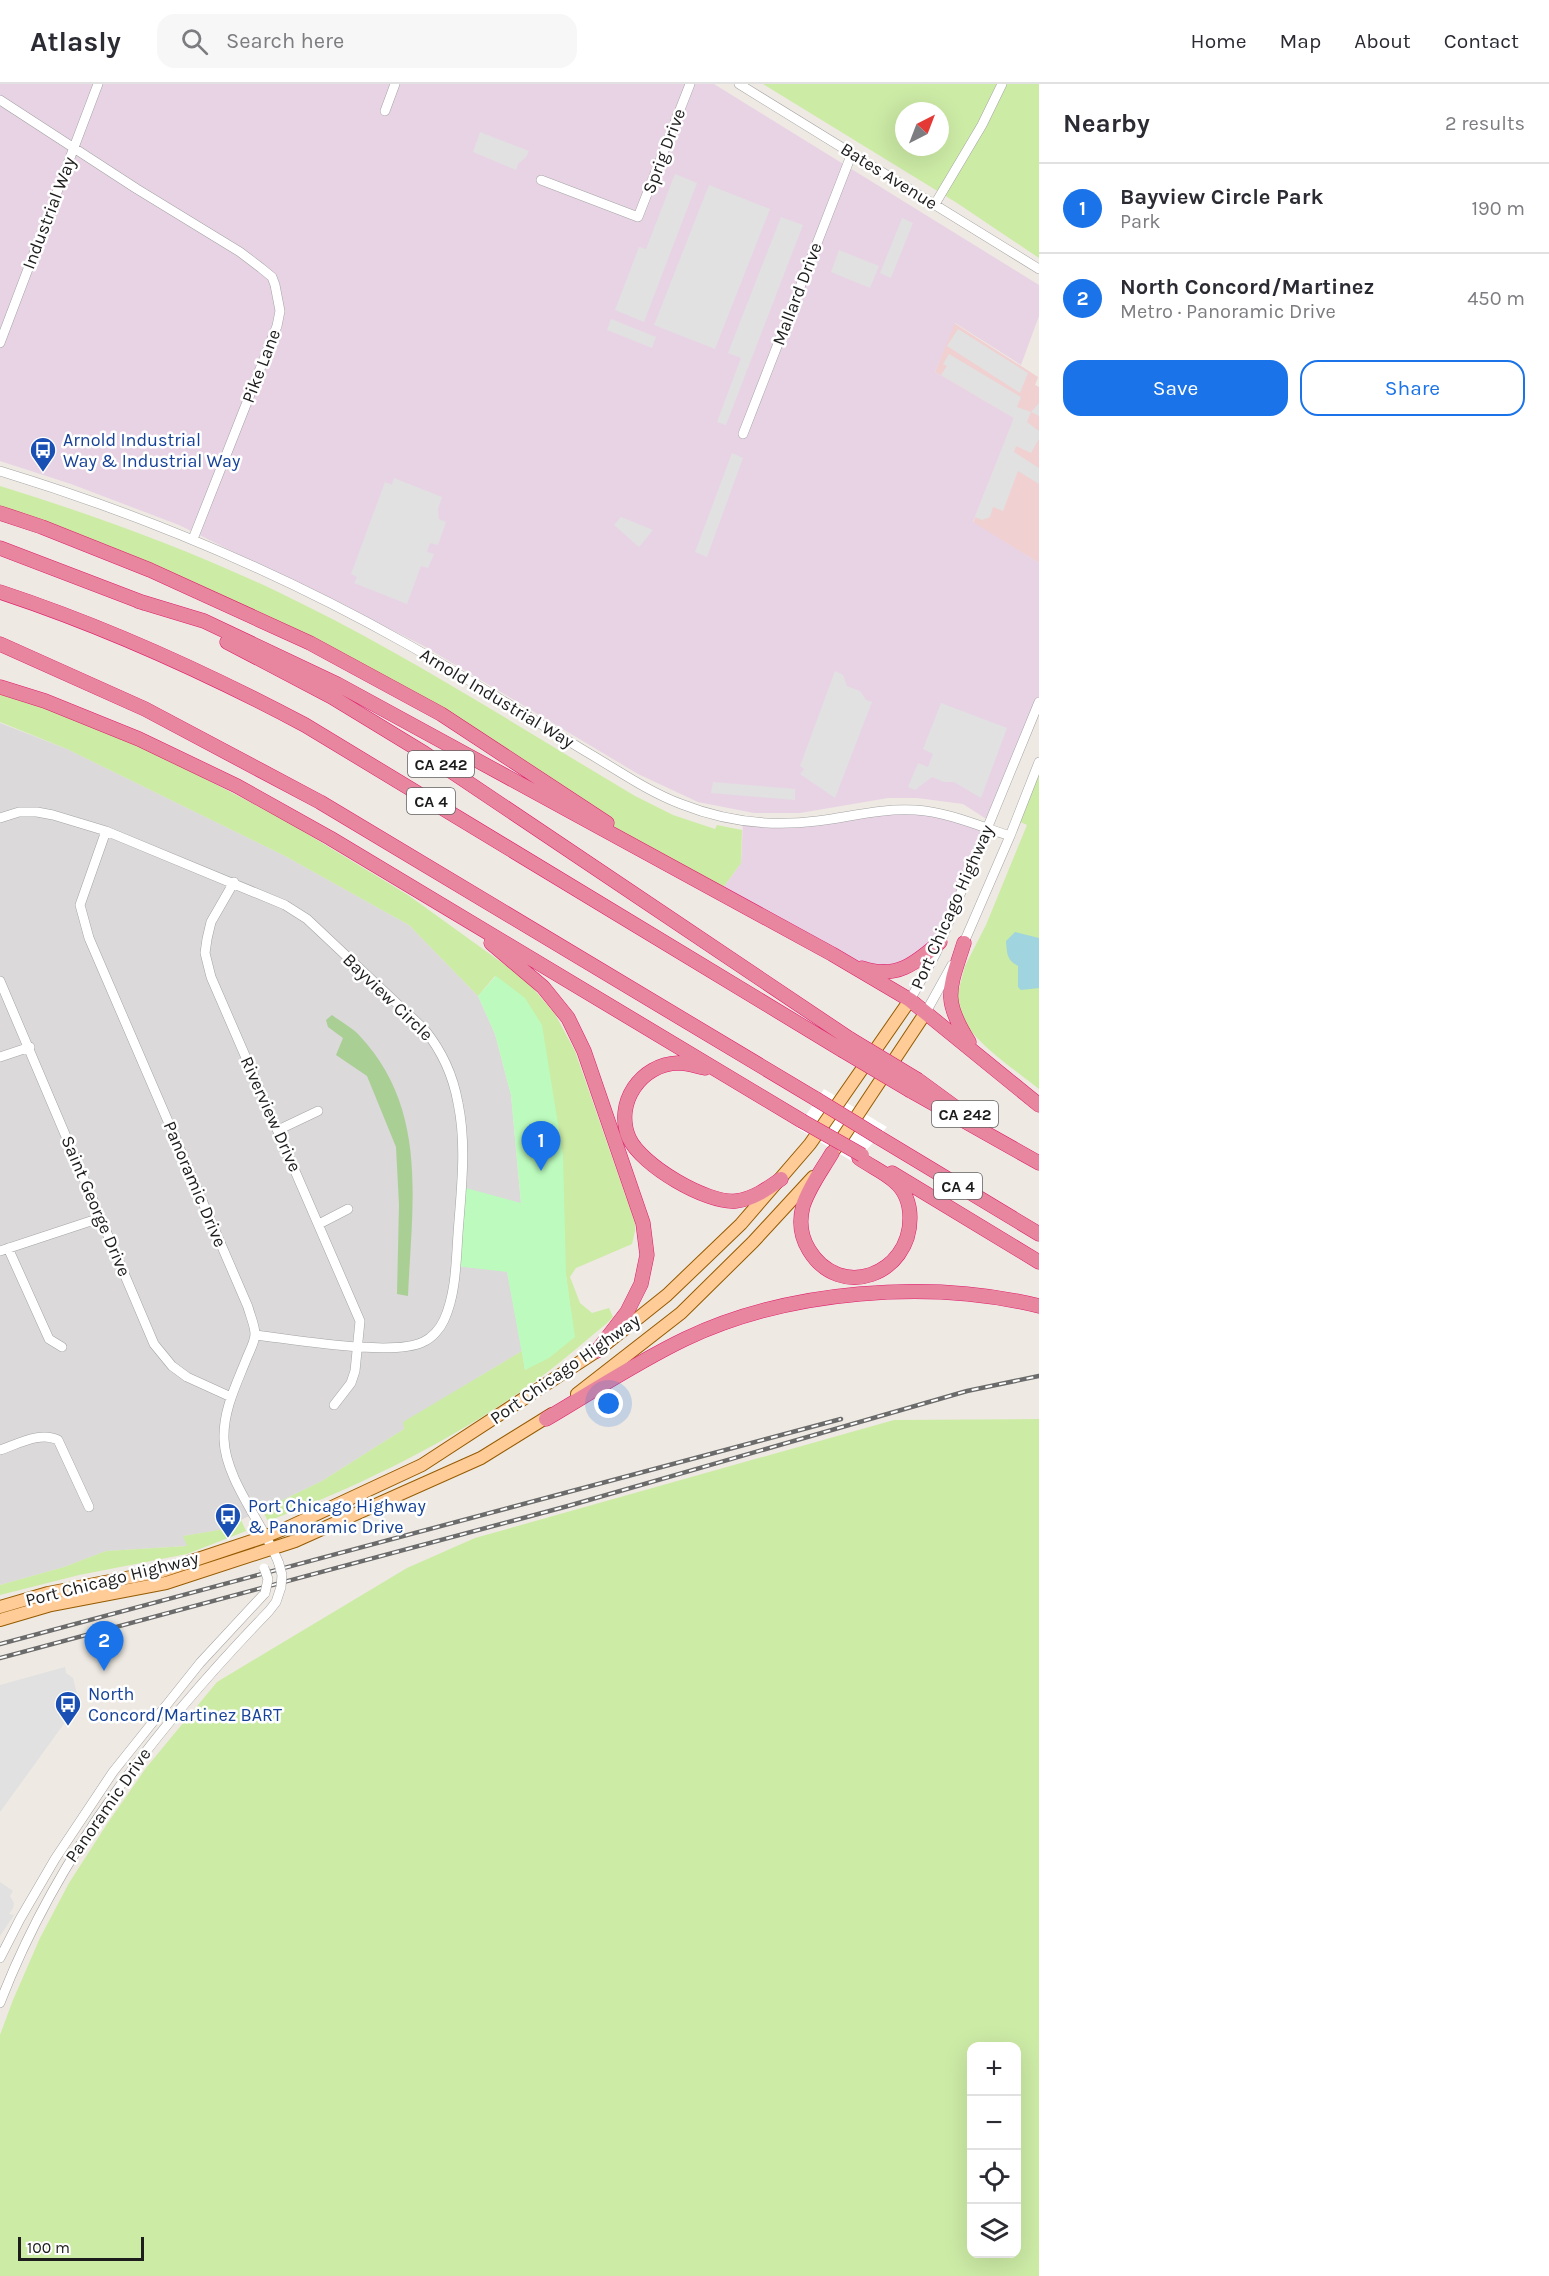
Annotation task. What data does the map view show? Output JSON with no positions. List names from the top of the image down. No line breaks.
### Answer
{"streets":{"highway":["CA 242","CA 4"],"main road":["Port Chicago Highway"],"street":["Sprig Drive","Bates Avenue","Industrial Way","Mallard Drive","Pike Lane","Arnold Industrial Way","Bayview Circle","Riverview Drive","Panoramic Drive","Saint George Drive"]},"crossings":[["Bates Avenue","Mallard Drive"],["Industrial Way","Pike Lane"],["Pike Lane","Arnold Industrial Way"],["Arnold Industrial Way","Port Chicago Highway"],["CA 242","CA 4"],["Port Chicago Highway","Panoramic Drive"],["Bayview Circle","Riverview Drive"],["Bayview Circle","Panoramic Drive"]],"places":{"bus stop":["Arnold Industrial Way & Industrial Way","Port Chicago Highway & Panoramic Drive","North Concord/Martinez BART"]},"scale_bar":"100 m","north":"top right","page":{"header":"Atlasly","search":"Search here","nav":["Home","Map","About","Contact"],"heading":["Nearby","2 results"],"list":[{"mark":"1","name":"Bayview Circle Park","note":"Park","value":"190 m"},{"mark":"2","name":"North Concord/Martinez","note":"Metro · Panoramic Drive","value":"450 m"}],"buttons":["Save","Share"],"pins":["1","2"],"map_buttons":["+","−"],"scale":"100 m"}}
